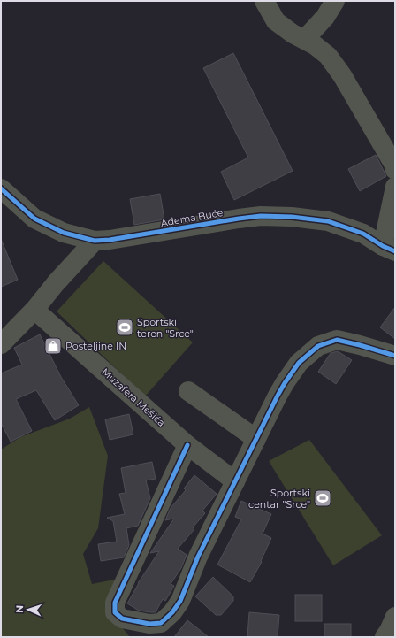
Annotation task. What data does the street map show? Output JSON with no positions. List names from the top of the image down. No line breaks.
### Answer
{"streets":{"street":["Adema Buće","Muzafera Mešića"]},"places":{"sports":["Sportski teren \"Srce\"","Sportski centar \"Srce\""],"shop":["Posteljine IN"]},"north":"left"}
